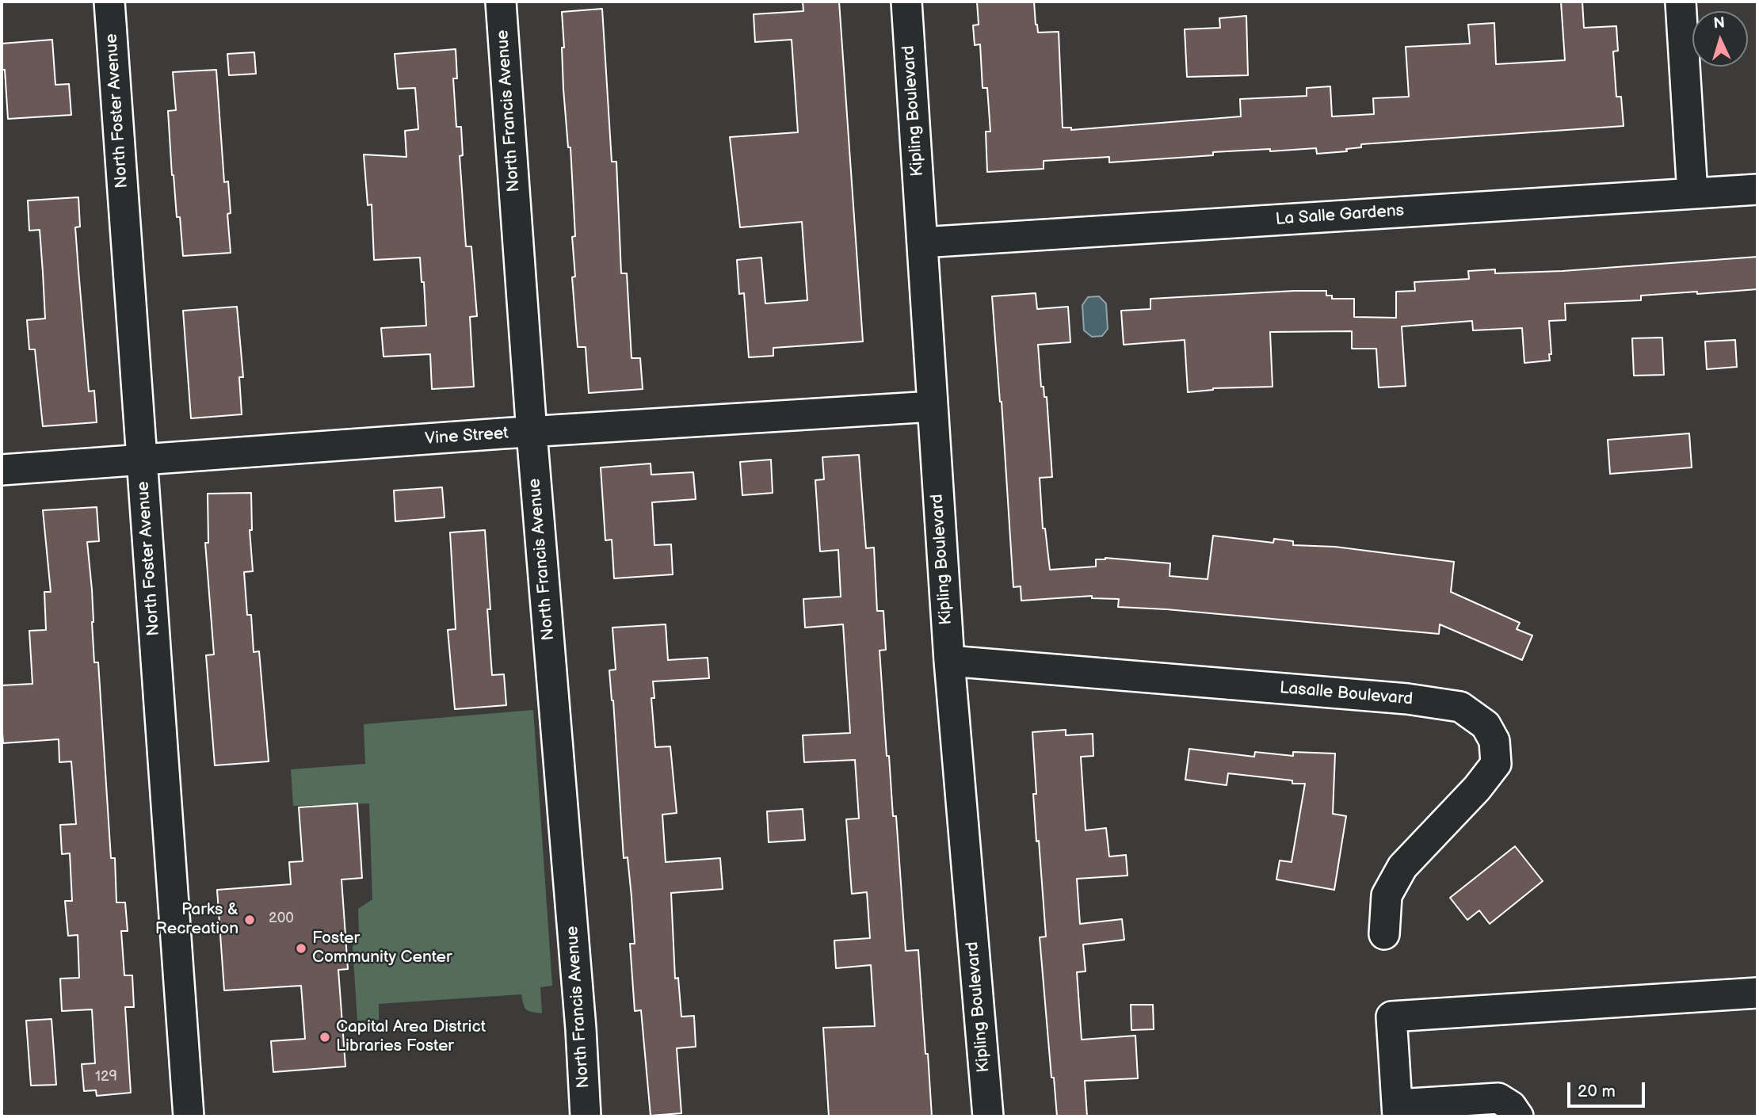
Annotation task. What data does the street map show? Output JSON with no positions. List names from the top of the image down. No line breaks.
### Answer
{"streets":{"street":["North Foster Avenue","North Francis Avenue","Kipling Boulevard","La Salle Gardens","Vine Street","Lasalle Boulevard"]},"crossings":[["North Foster Avenue","Vine Street"],["North Francis Avenue","Vine Street"],["Kipling Boulevard","La Salle Gardens"],["Kipling Boulevard","Vine Street"],["Kipling Boulevard","Lasalle Boulevard"]],"places":["Parks & Recreation","Foster Community Center","Capital Area District Libraries Foster"],"house_numbers":["200","129"],"scale_bar":"20 m","north":"top"}
